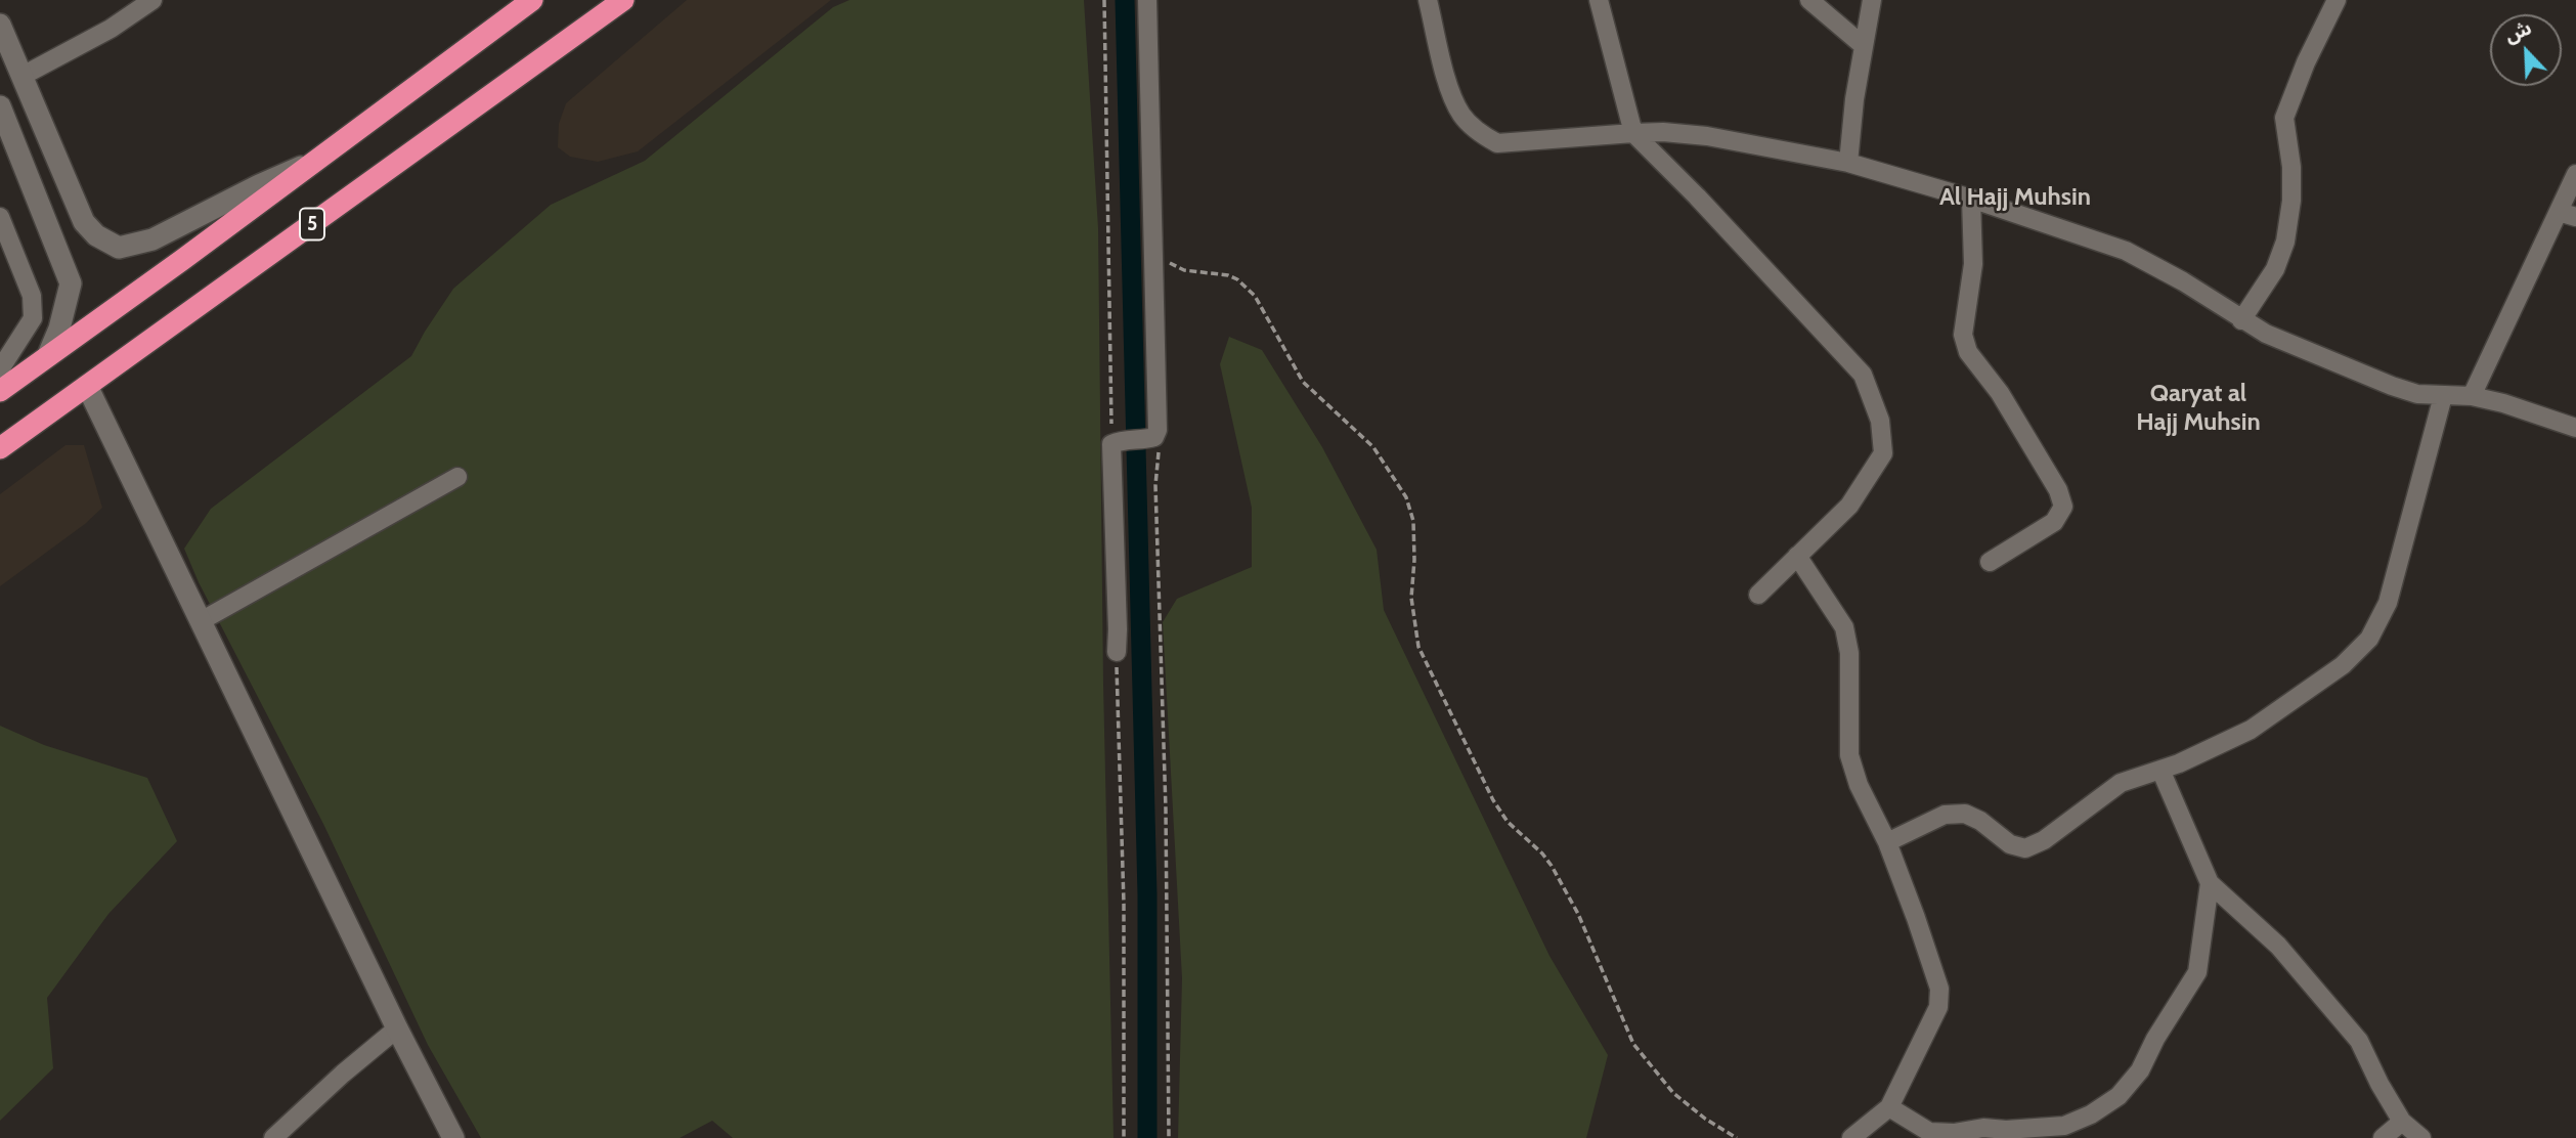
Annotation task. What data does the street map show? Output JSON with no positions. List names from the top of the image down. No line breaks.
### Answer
{"streets":{"highway":["5"]},"districts":["Al Hajj Muhsin","Qaryat al Hajj Muhsin"],"north":"top left"}
